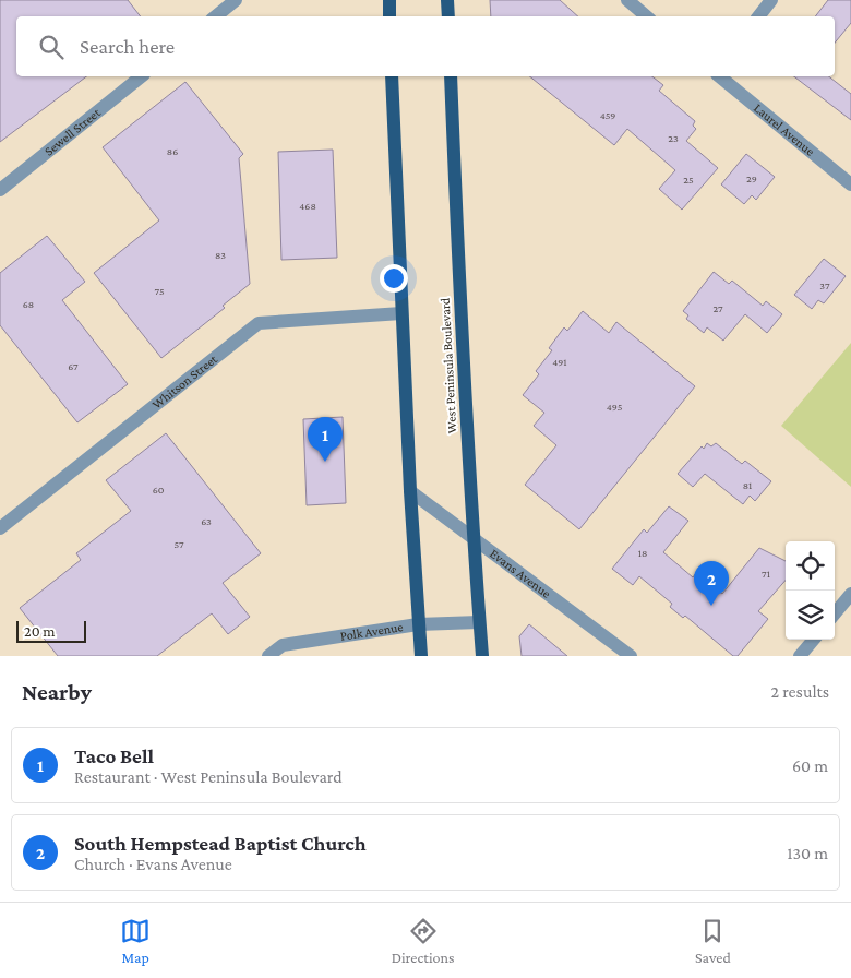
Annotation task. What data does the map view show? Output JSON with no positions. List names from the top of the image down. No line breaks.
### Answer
{"streets":{"main road":["West Peninsula Boulevard"],"street":["Laurel Avenue","Sewell Street","Whitson Street","Evans Avenue","Polk Avenue"]},"crossings":[["West Peninsula Boulevard","Evans Avenue"],["West Peninsula Boulevard","Polk Avenue"]],"house_numbers":["459","23","86","29","25","468","83","37","75","68","27","491","67","495","81","60","63","57","18","71"],"scale_bar":"20 m","page":{"search":"Search here","pins":["1","2"],"scale":"20 m","heading":["Nearby","2 results"],"list":[{"mark":"1","name":"Taco Bell","note":"Restaurant · West Peninsula Boulevard","value":"60 m"},{"mark":"2","name":"South Hempstead Baptist Church","note":"Church · Evans Avenue","value":"130 m"}],"nav":["Map","Directions","Saved"]}}
